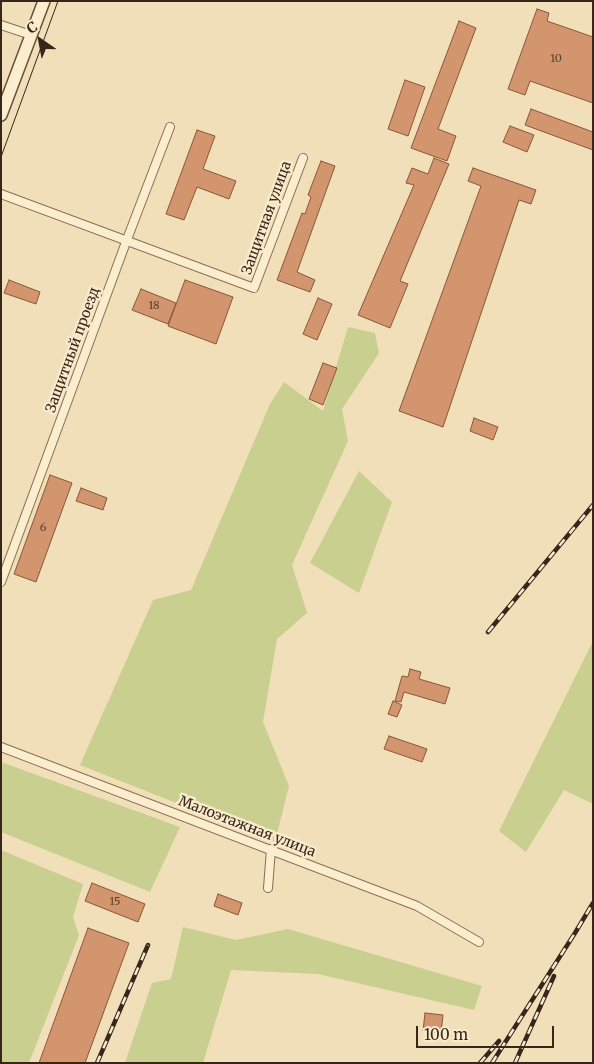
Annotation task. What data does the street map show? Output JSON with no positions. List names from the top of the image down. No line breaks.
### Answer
{"streets":{"street":["Защитная улица","Защитный проезд","Малоэтажная улица"]},"crossings":[["Защитная улица","Защитный проезд"]],"house_numbers":["10","18","6","15"],"scale_bar":"100 m","north":"top left"}
